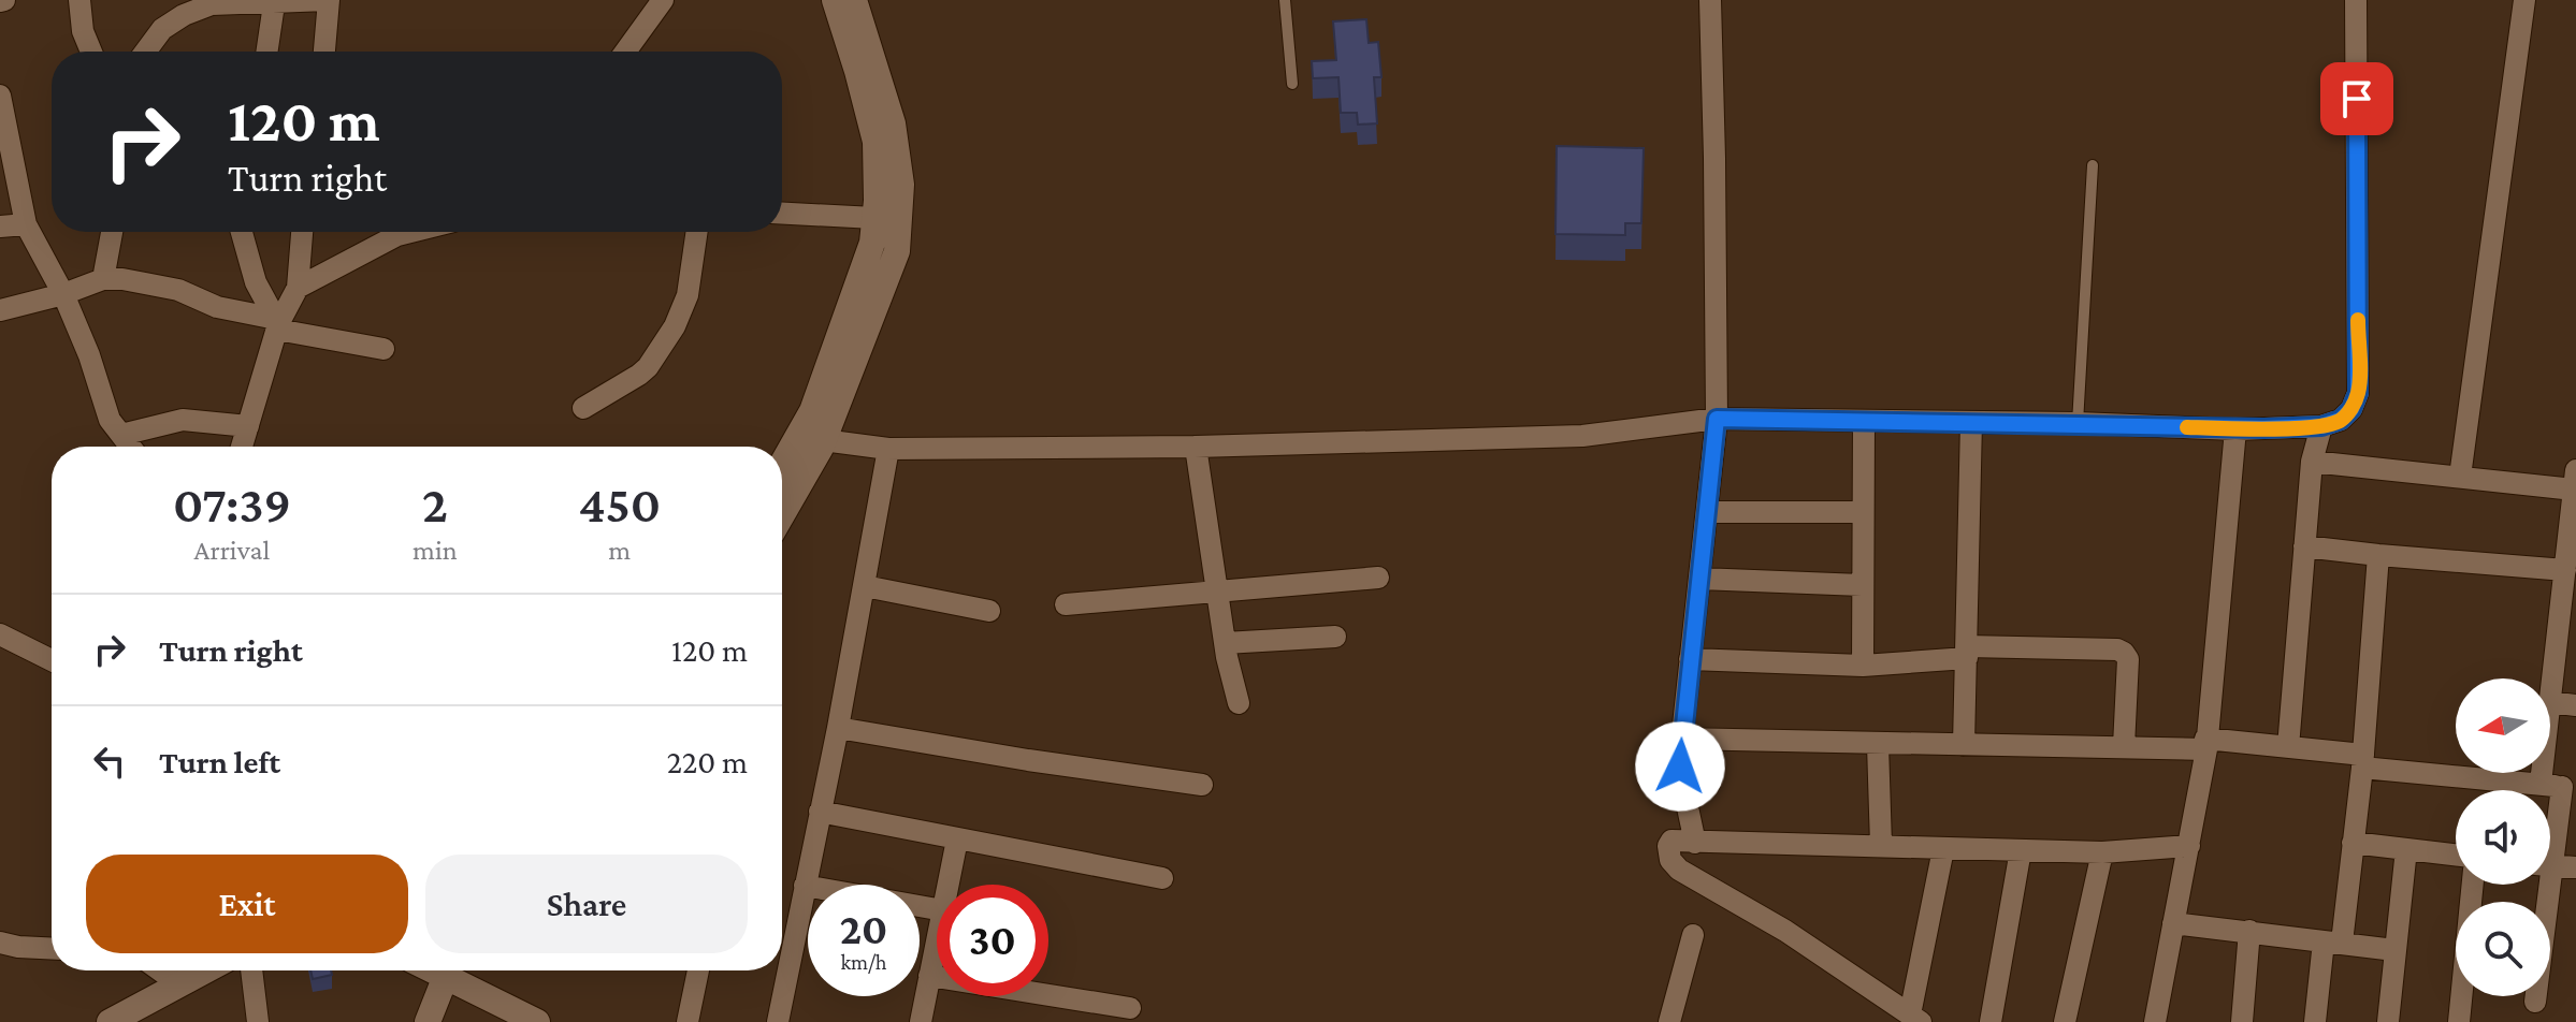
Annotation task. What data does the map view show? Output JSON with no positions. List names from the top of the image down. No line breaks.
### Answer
{"north":"left","page":{"turn":["120 m","Turn right"],"eta":["07:39","Arrival","2","min","450","m"],"list":[{"name":"Turn right","value":"120 m"},{"name":"Turn left","value":"220 m"}],"buttons":["Exit","Share"],"speed":"20 km/h","limit":"30"}}
